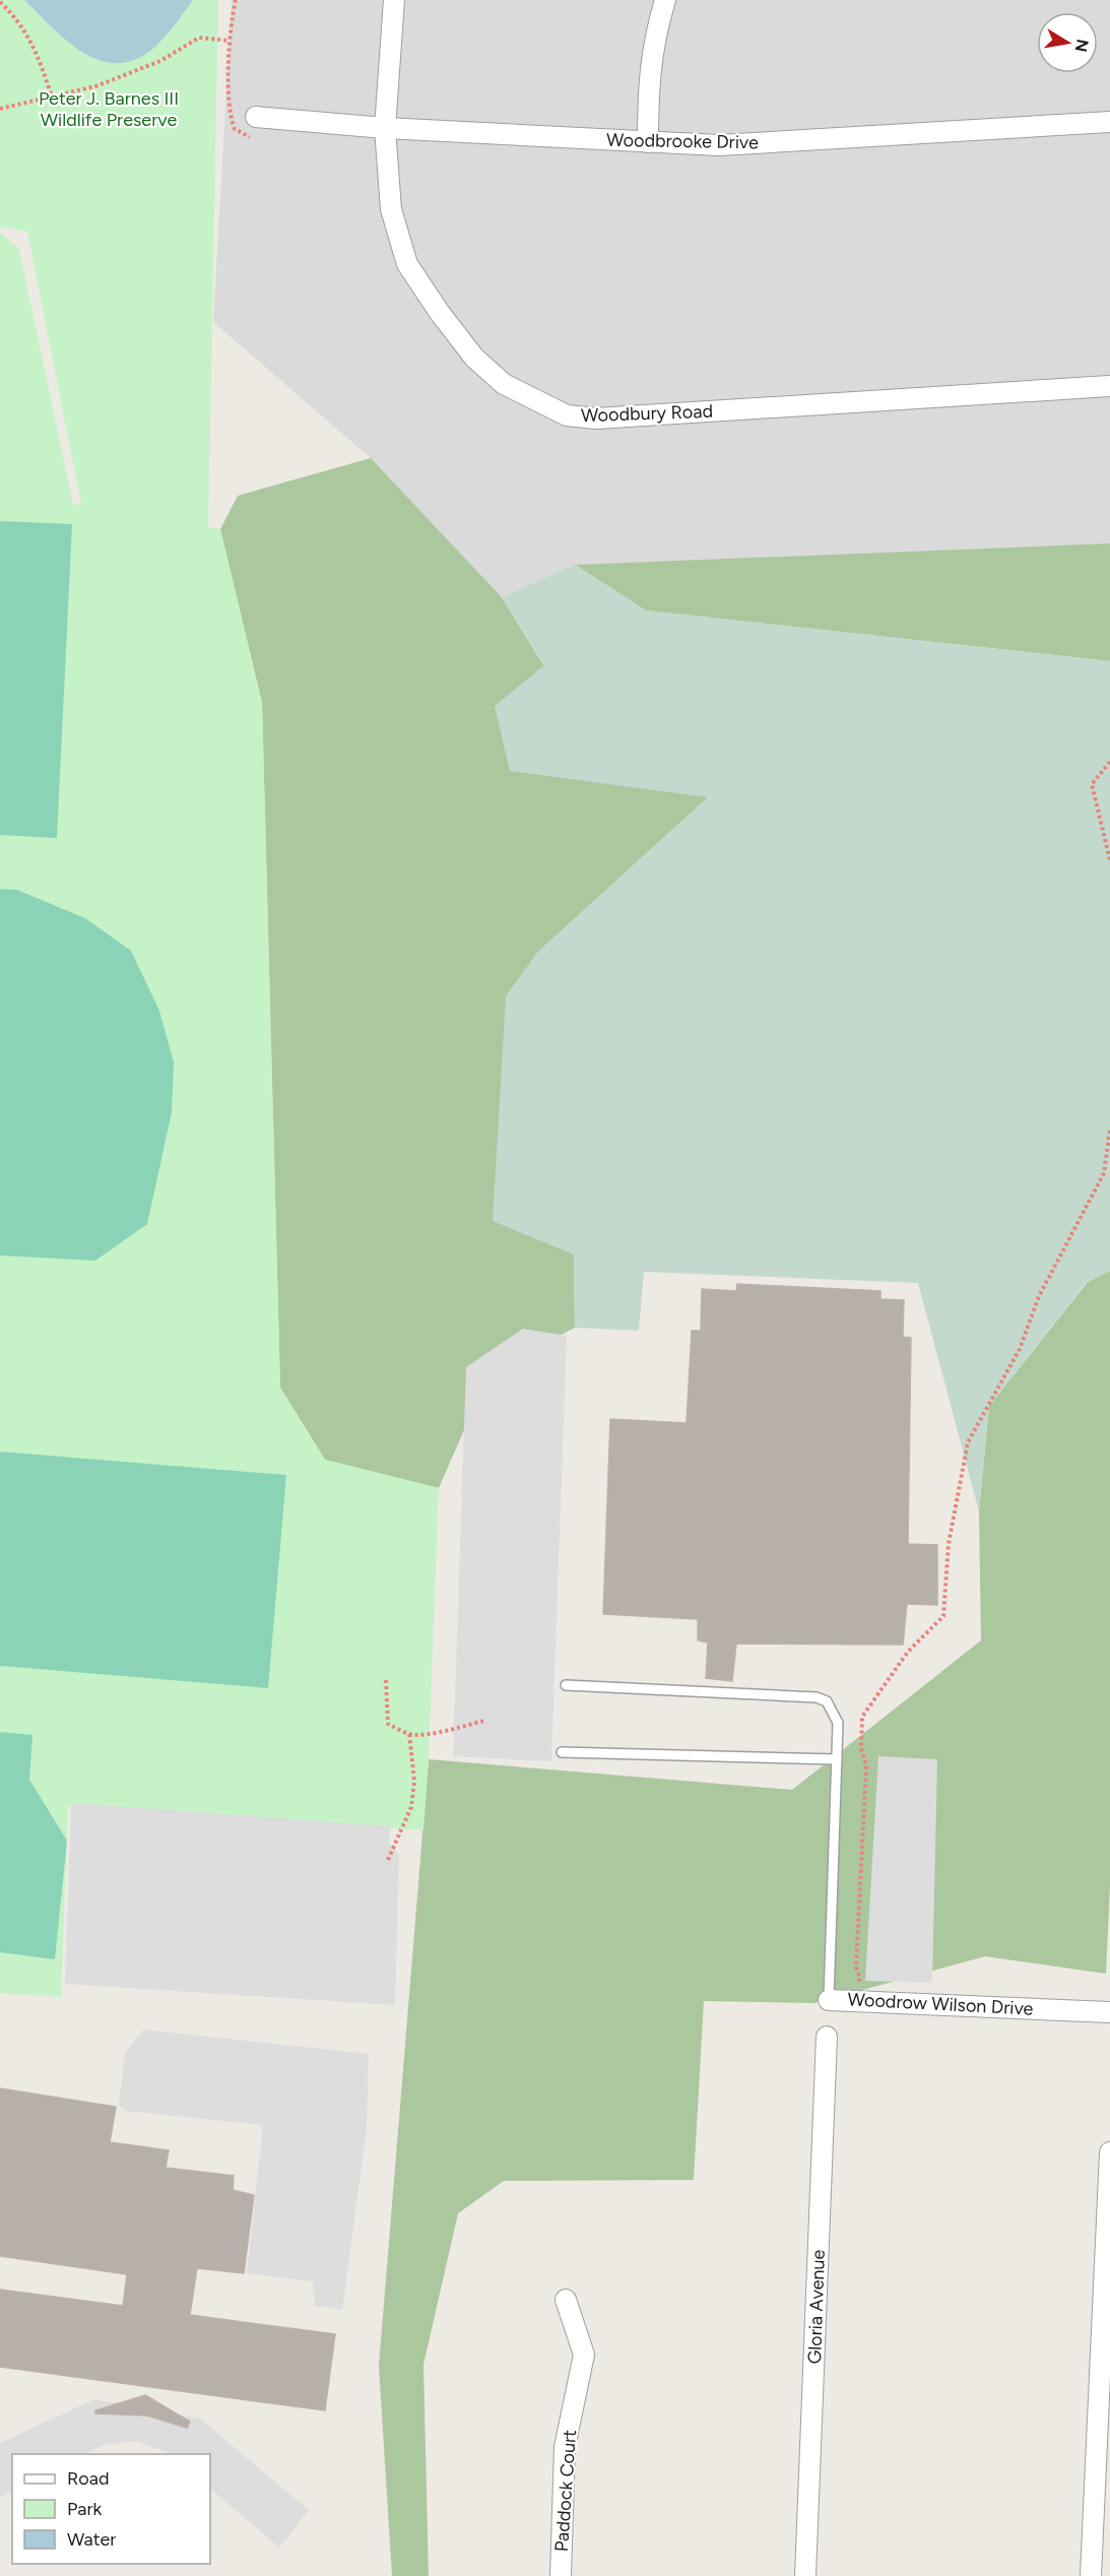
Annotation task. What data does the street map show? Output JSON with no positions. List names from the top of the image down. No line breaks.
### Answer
{"streets":{"street":["Woodbrooke Drive","Woodbury Road","Woodrow Wilson Drive","Gloria Avenue","Paddock Court"]},"crossings":[["Woodbrooke Drive","Woodbury Road"]],"parks":["Peter J. Barnes III Wildlife Preserve"],"legend":["Road","Park","Water"],"north":"right"}
